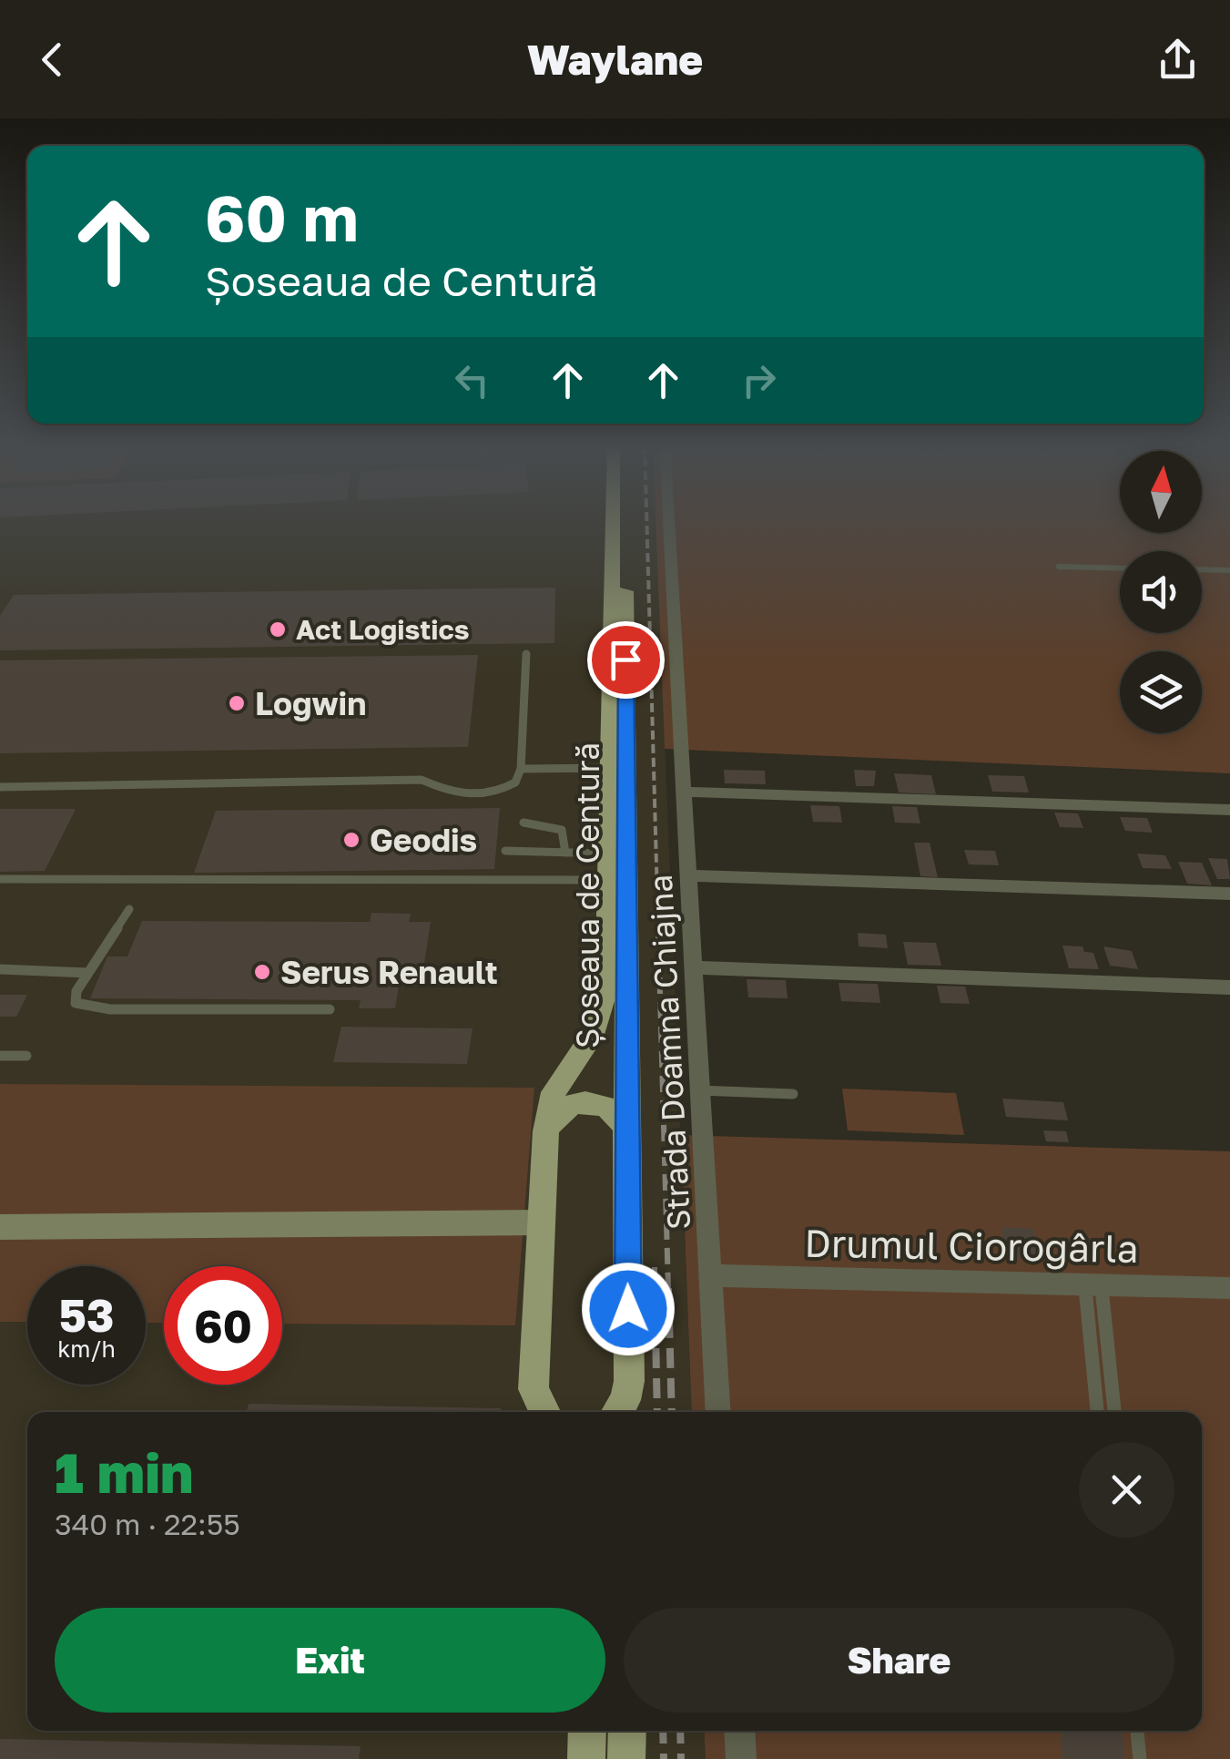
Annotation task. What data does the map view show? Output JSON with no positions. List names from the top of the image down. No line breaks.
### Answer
{"streets":{"main road":["Șoseaua de Centură"],"street":["Strada Doamna Chiajna","Drumul Ciorogârla"]},"crossings":[["Strada Doamna Chiajna","Drumul Ciorogârla"]],"places":["Act Logistics","Logwin","Geodis","Serus Renault"],"north":"top","page":{"header":"Waylane","turn":["60 m","Șoseaua de Centură"],"speed":"53 km/h","limit":"60","heading":["1 min","340 m · 22:55"],"buttons":["Exit","Share"]}}
